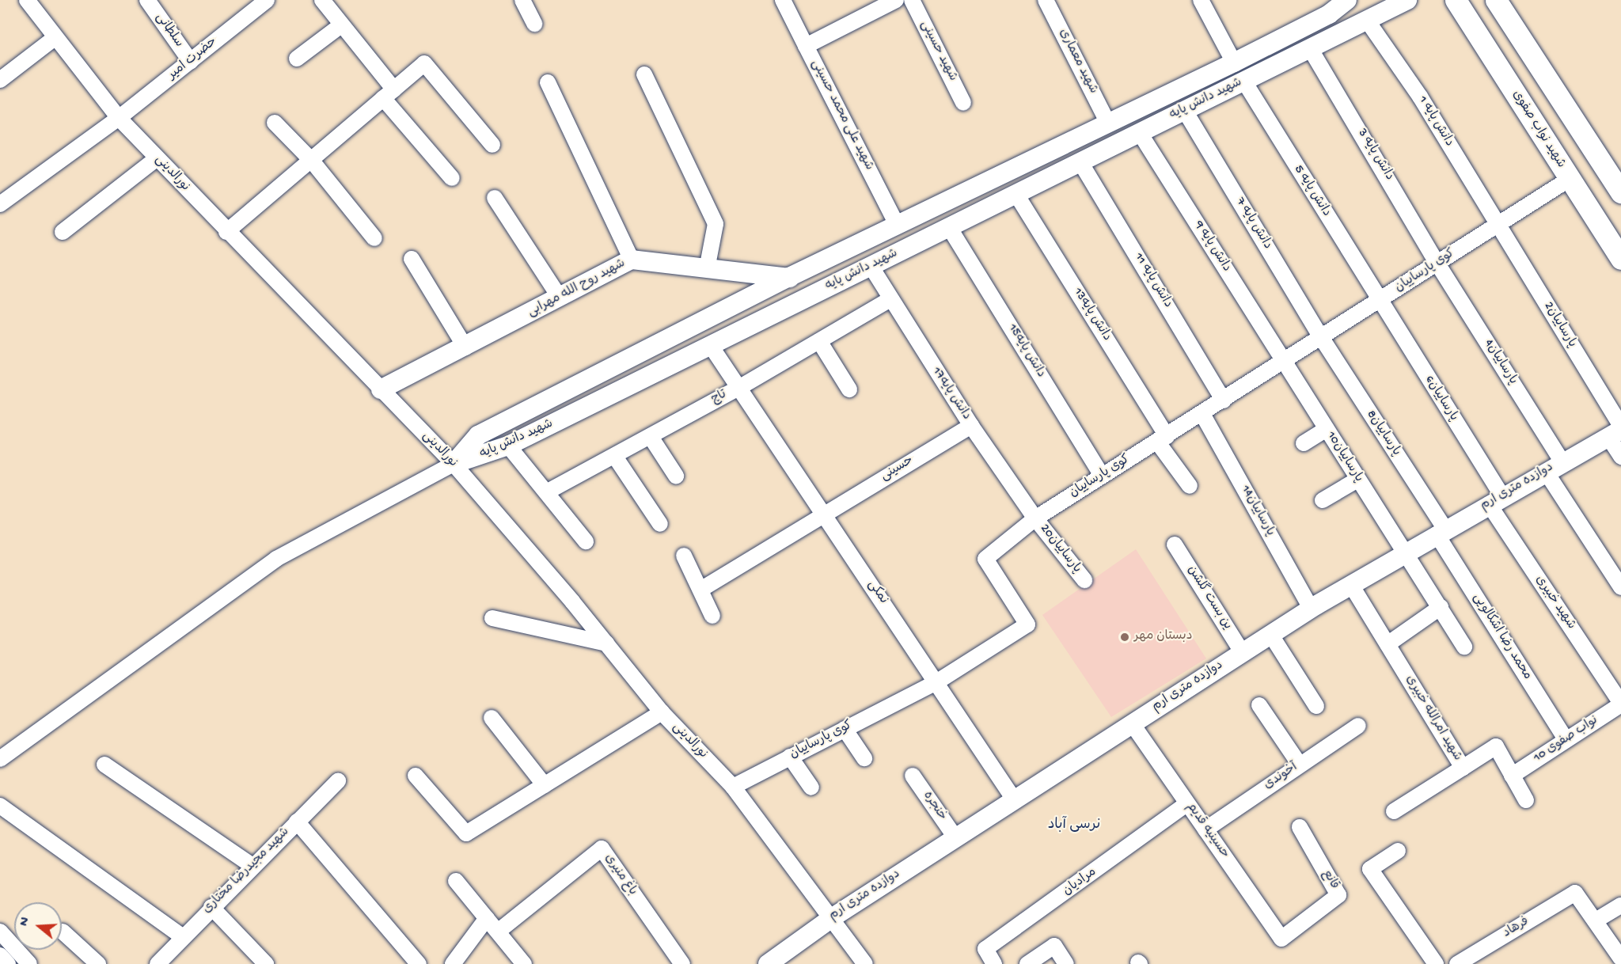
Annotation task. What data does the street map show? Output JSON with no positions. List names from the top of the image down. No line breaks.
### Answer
{"streets":{"main road":["شهید نواب صفوی"],"street":["سلطانی","شهید حسینی","حضرت امیر","شهید معماری","شهید دانش پایه","شهید علی محمد حسینی","دانش پایه 1","دانش پایه 3","نورالدینی","دانش پایه 5","دانش پایه 7","دانش پایه 9","کوی پارساییان","دانش پایه 11","شهید روح الله مهرابی","دانش پایه13","پارساییان2","دانش پایه15","پارساییان4","دانش پایه17","تاچ","پارساییان6","پارساییان8","پارساییان10","حسینی","دوازده متری ارم","پارساییان14","پارساییان20","نمکی","ین بست گلشن","شهید خبیری","محمد رضا اشکالویی","شهید امرالله خبیری","نواب صفوی 10","آخوندی","خنجره","حسینیه قدیم","شهید مجیدرضا مختاری","باغ منیری","قانع","مرادیان","فرهاد"]},"crossings":[["سلطانی","حضرت امیر"],["حضرت امیر","نورالدینی"],["شهید معماری","شهید دانش پایه"],["شهید دانش پایه","شهید علی محمد حسینی"],["شهید دانش پایه","دانش پایه 1"],["شهید دانش پایه","دانش پایه 3"],["شهید دانش پایه","نورالدینی"],["شهید دانش پایه","دانش پایه 5"],["شهید دانش پایه","دانش پایه 7"],["شهید دانش پایه","دانش پایه 9"],["شهید دانش پایه","دانش پایه 11"],["شهید دانش پایه","شهید روح الله مهرابی"],["شهید دانش پایه","دانش پایه13"],["شهید دانش پایه","دانش پایه15"],["شهید دانش پایه","دانش پایه17"],["شهید دانش پایه","نمکی"],["دانش پایه 1","کوی پارساییان"],["دانش پایه 1","پارساییان2"],["شهید نواب صفوی","کوی پارساییان"],["دانش پایه 3","کوی پارساییان"],["دانش پایه 3","پارساییان4"],["نورالدینی","کوی پارساییان"],["نورالدینی","شهید روح الله مهرابی"],["نورالدینی","دوازده متری ارم"],["دانش پایه 5","کوی پارساییان"],["دانش پایه 5","پارساییان6"],["دانش پایه 7","کوی پارساییان"],["دانش پایه 7","پارساییان8"],["دانش پایه 9","کوی پارساییان"],["دانش پایه 9","پارساییان10"],["کوی پارساییان","دانش پایه 11"],["کوی پارساییان","دانش پایه13"],["کوی پارساییان","پارساییان2"],["کوی پارساییان","دانش پایه15"],["کوی پارساییان","پارساییان4"],["کوی پارساییان","دانش پایه17"],["کوی پارساییان","پارساییان6"],["کوی پارساییان","پارساییان8"],["کوی پارساییان","پارساییان10"],["کوی پارساییان","پارساییان14"],["کوی پارساییان","پارساییان20"],["کوی پارساییان","نمکی"],["پارساییان2","دوازده متری ارم"],["پارساییان4","دوازده متری ارم"],["دانش پایه17","تاچ"],["دانش پایه17","حسینی"],["دانش پایه17","پارساییان20"],["تاچ","نمکی"],["پارساییان6","دوازده متری ارم"],["پارساییان6","شهید خبیری"],["پارساییان8","دوازده متری ارم"],["پارساییان8","محمد رضا اشکالویی"],["پارساییان10","دوازده متری ارم"],["حسینی","نمکی"],["دوازده متری ارم","پارساییان14"],["دوازده متری ارم","نمکی"],["دوازده متری ارم","ین بست گلشن"],["دوازده متری ارم","شهید خبیری"],["دوازده متری ارم","محمد رضا اشکالویی"],["دوازده متری ارم","شهید امرالله خبیری"],["دوازده متری ارم","خنجره"],["دوازده متری ارم","حسینیه قدیم"],["شهید خبیری","نواب صفوی 10"],["محمد رضا اشکالویی","نواب صفوی 10"],["شهید امرالله خبیری","نواب صفوی 10"],["آخوندی","حسینیه قدیم"],["حسینیه قدیم","قانع"],["حسینیه قدیم","مرادیان"]],"districts":["نرسی آباد"],"places":["دبستان مهر"],"north":"left"}
